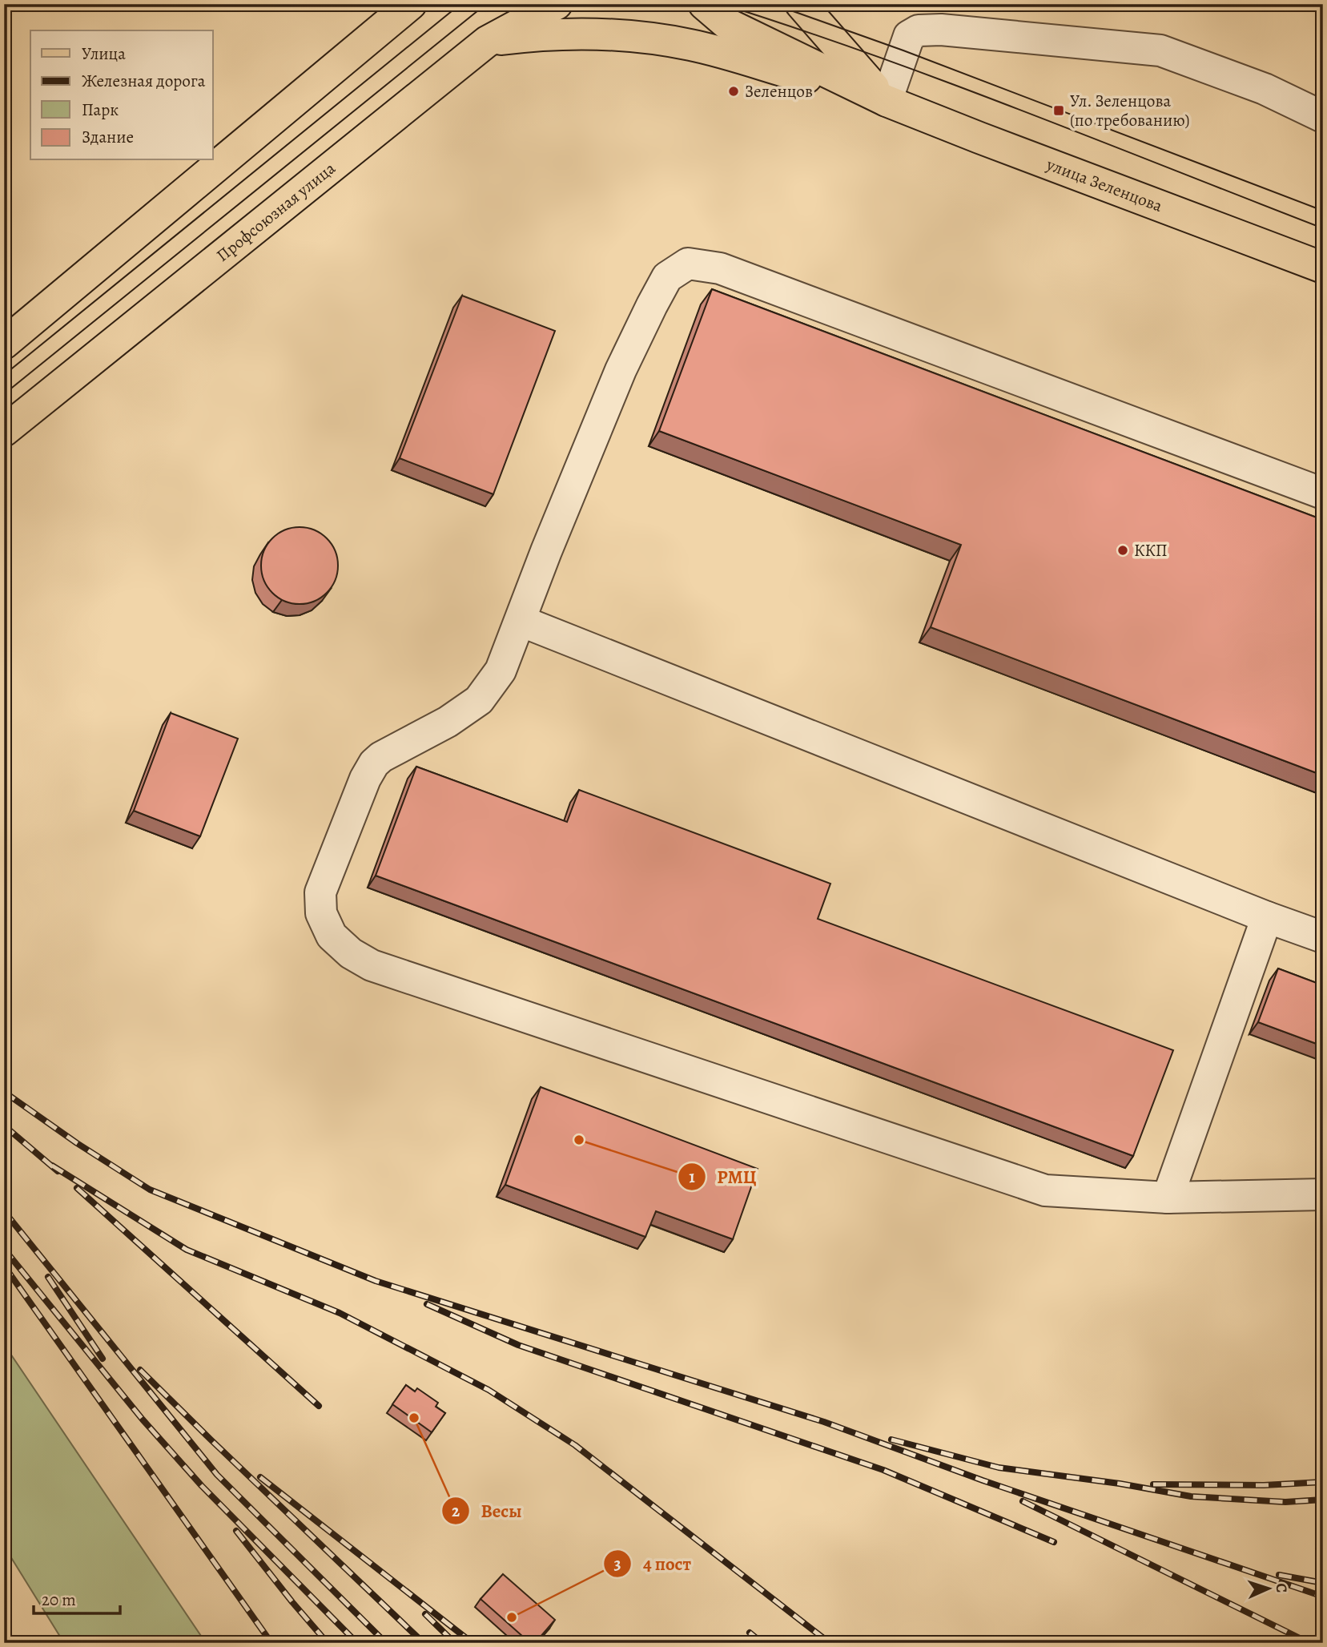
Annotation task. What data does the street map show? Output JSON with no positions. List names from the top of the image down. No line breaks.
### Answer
{"streets":{"main road":["улица Зеленцова","Профсоюзная улица"]},"places":{"other":["Зеленцов","ККП","РМЦ","Весы","4 пост"],"transit":["Ул. Зеленцова (по требованию)"]},"legend":["Улица","Железная дорога","Парк","Здание"],"scale_bar":"20 m","north":"right"}
